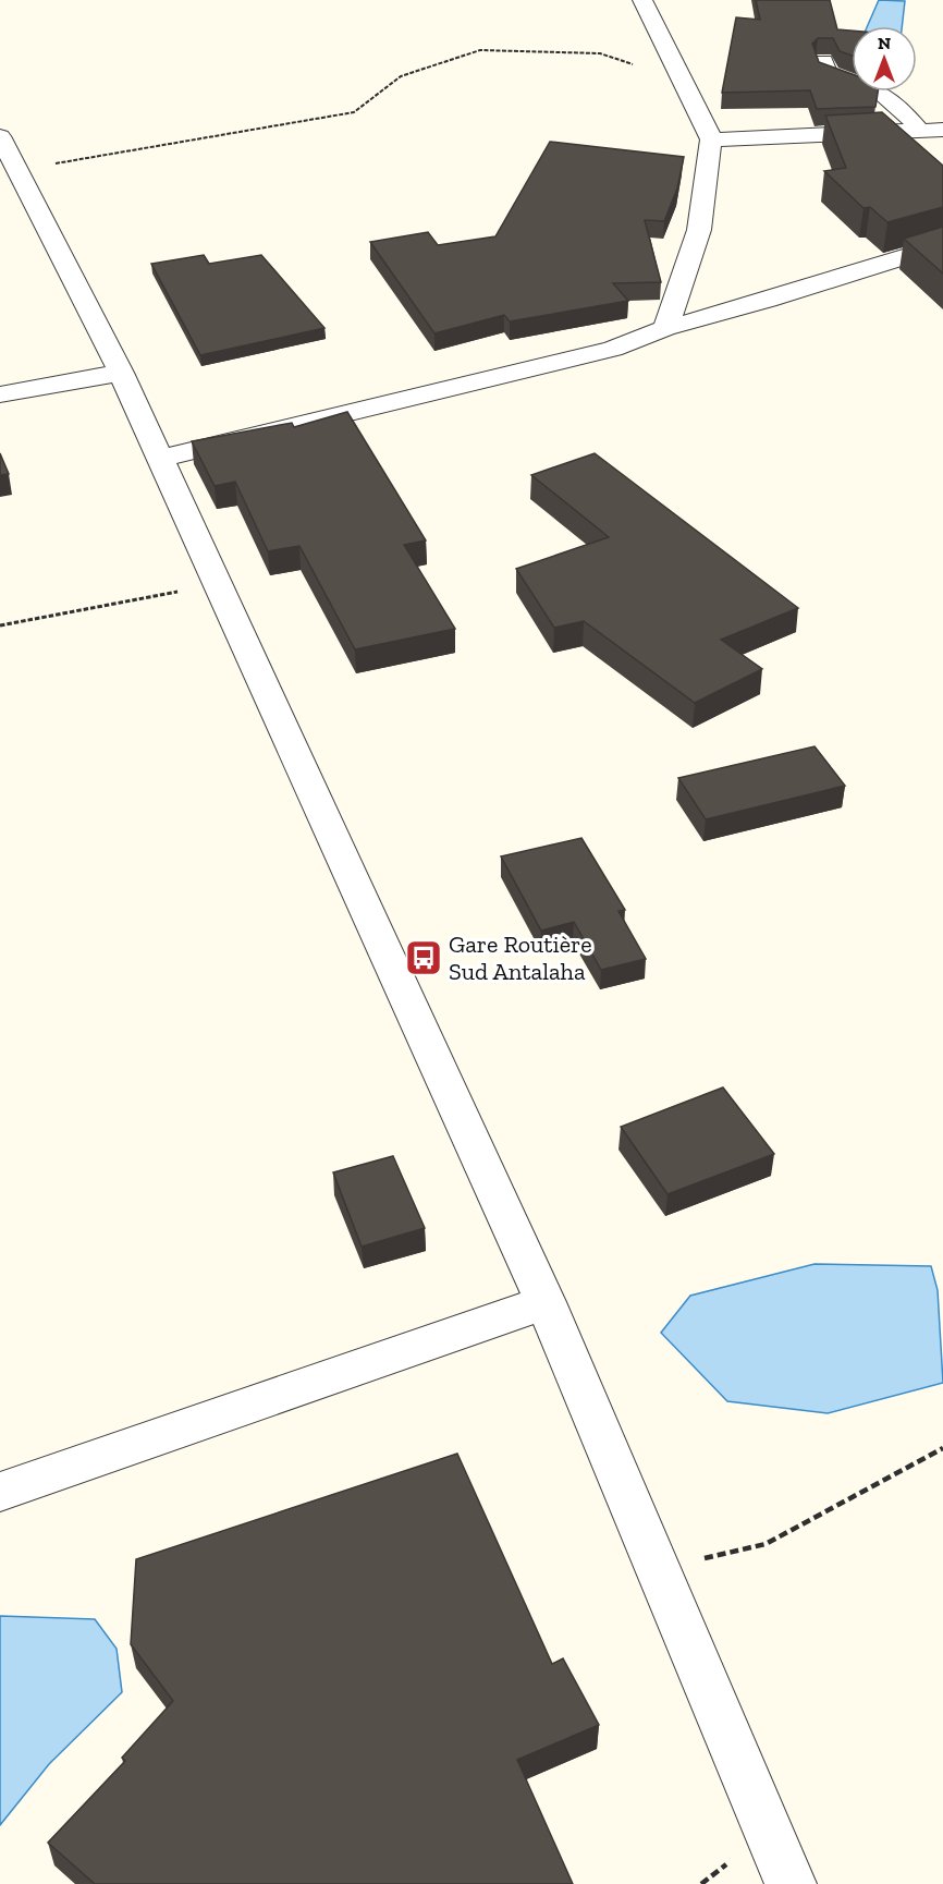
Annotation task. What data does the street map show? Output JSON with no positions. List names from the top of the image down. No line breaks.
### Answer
{"places":{"bus stop":["Gare Routière Sud Antalaha"]},"north":"top"}
